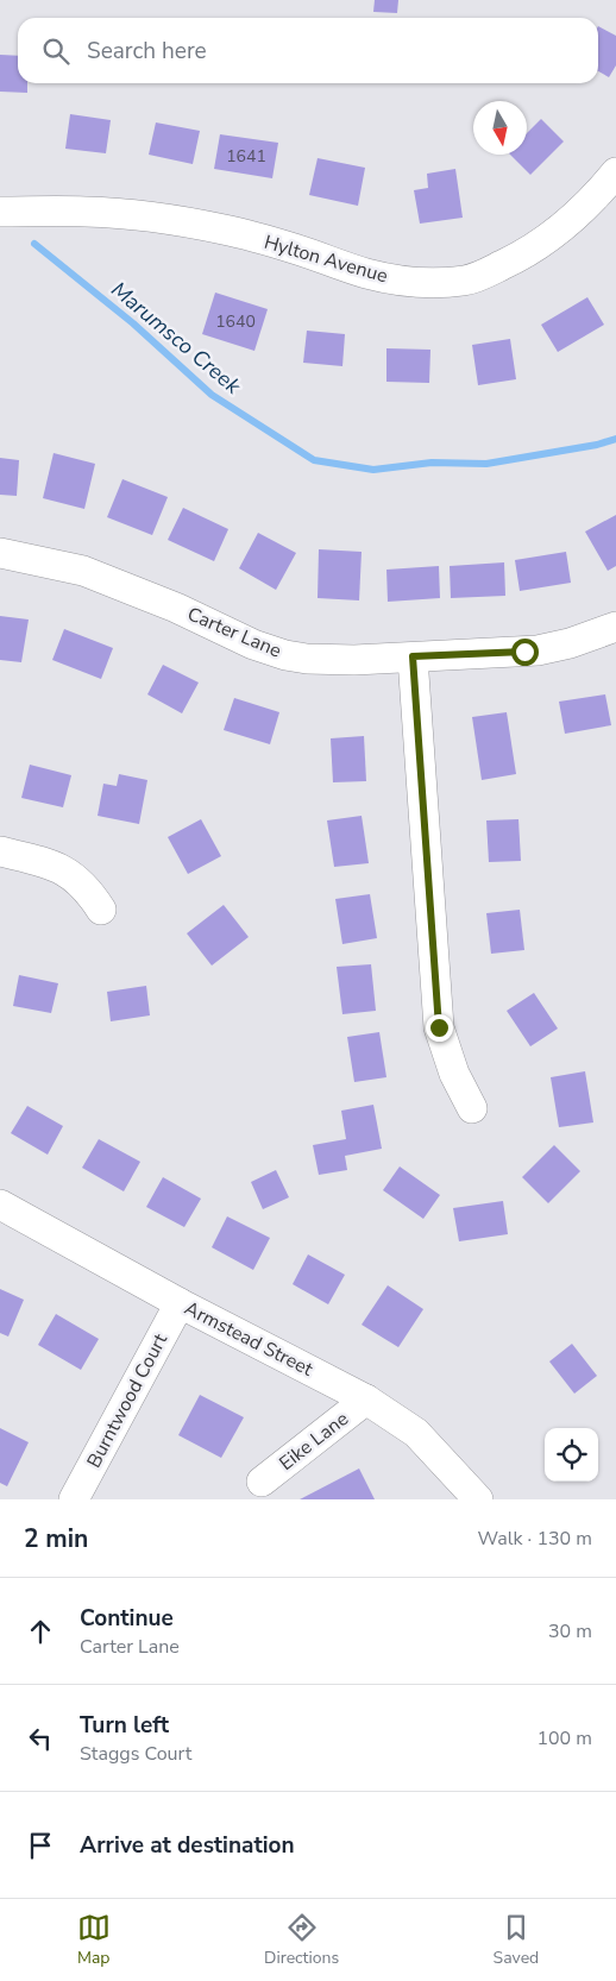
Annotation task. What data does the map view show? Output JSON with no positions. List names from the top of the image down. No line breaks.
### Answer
{"streets":{"street":["Hylton Avenue","Carter Lane","Armstead Street","Burntwood Court","Eike Lane"]},"crossings":[["Armstead Street","Burntwood Court"],["Armstead Street","Eike Lane"]],"water":["Marumsco Creek"],"house_numbers":["1641","1640"],"north":"bottom","page":{"search":"Search here","heading":["2 min","Walk · 130 m"],"list":[["Continue","Carter Lane","30 m"],["Turn left","Staggs Court","100 m"],"Arrive at destination"],"nav":["Map","Directions","Saved"]}}
